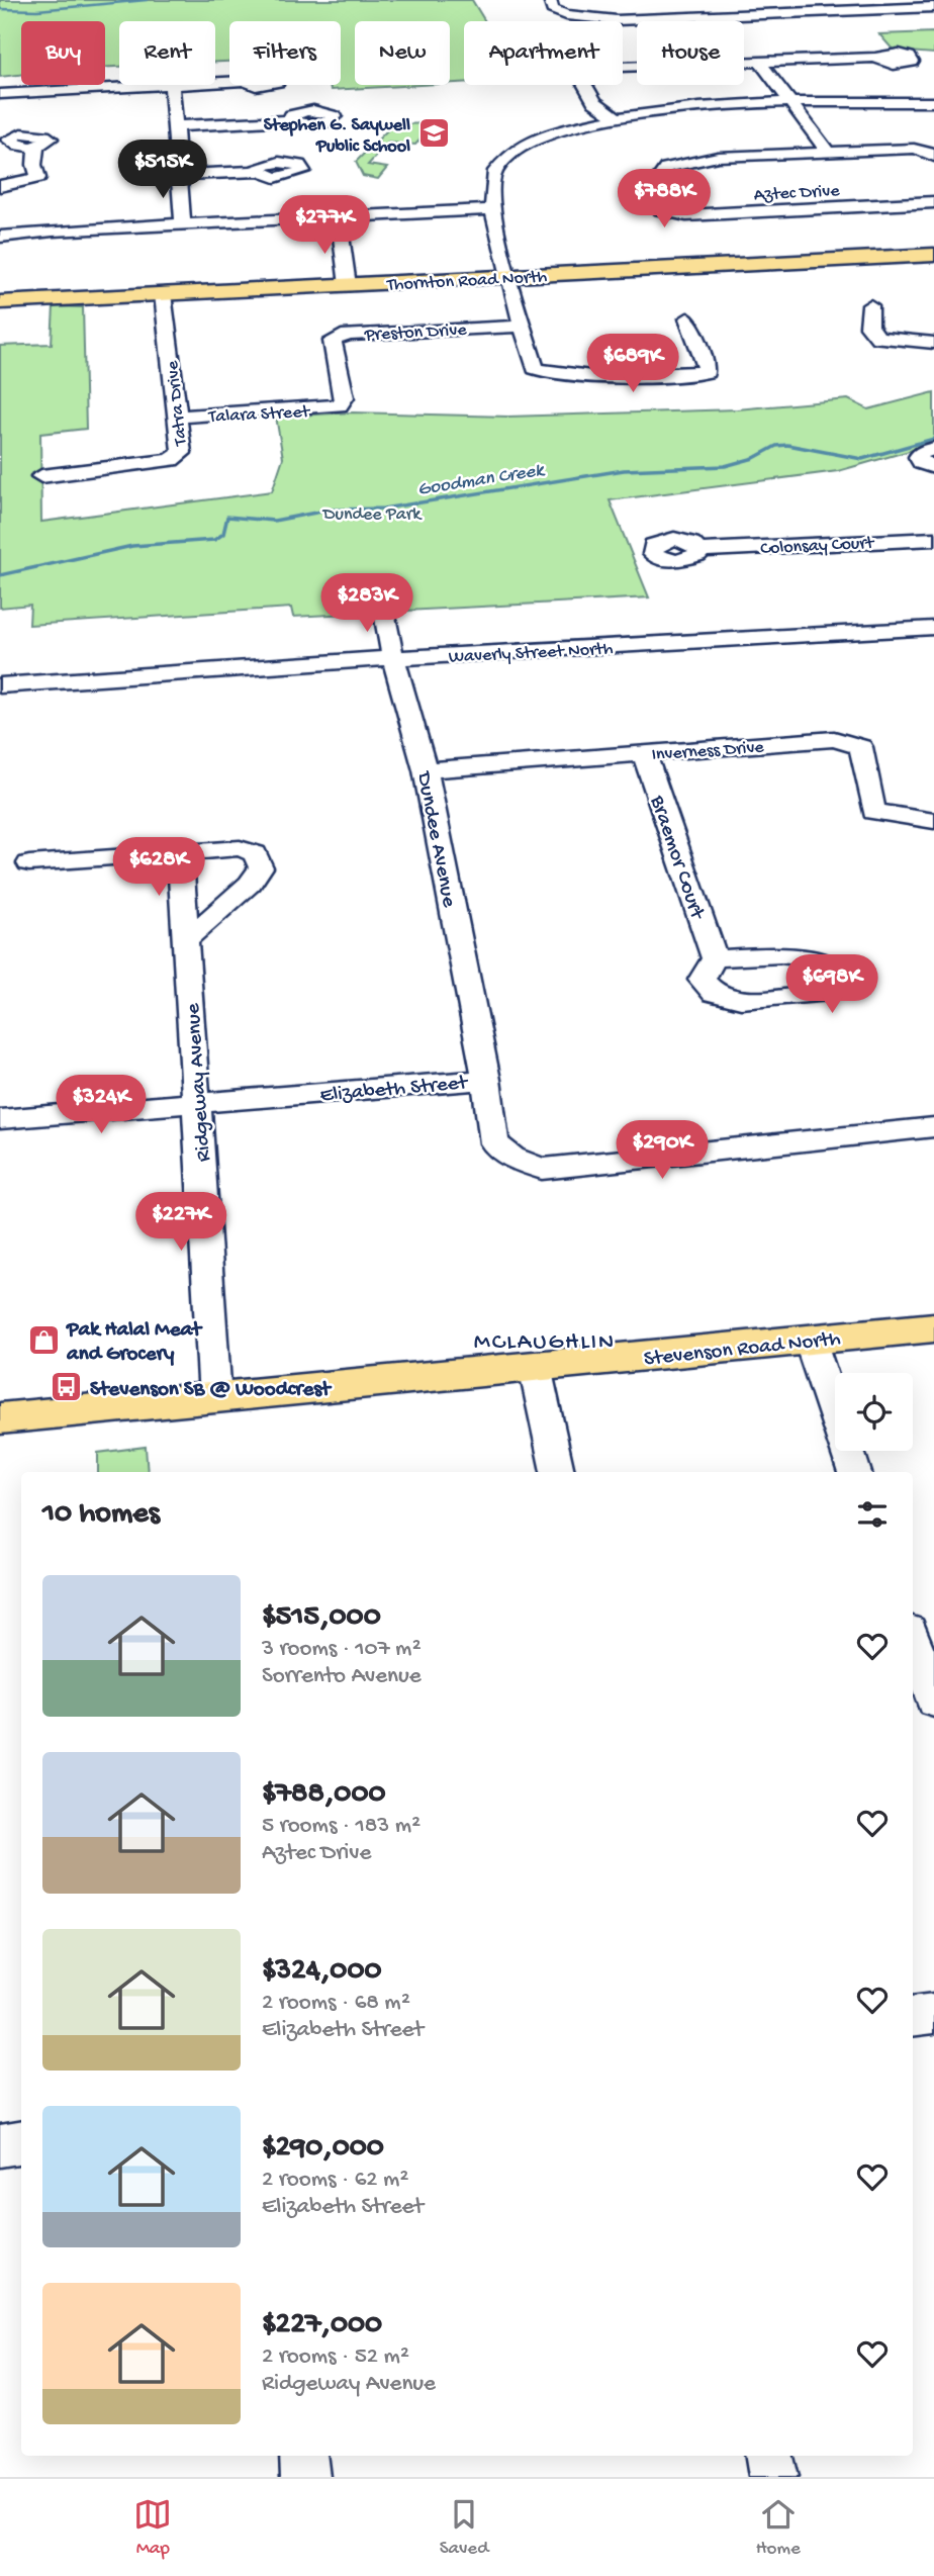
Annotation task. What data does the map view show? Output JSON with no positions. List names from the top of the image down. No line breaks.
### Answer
{"streets":{"main road":["Thornton Road North","Stevenson Road North"],"street":["Aztec Drive","Preston Drive","Tatra Drive","Talara Street","Colonsay Court","Waverly Street North","Inverness Drive","Dundee Avenue","Braemor Court","Ridgeway Avenue","Elizabeth Street"]},"crossings":[["Thornton Road North","Tatra Drive"],["Preston Drive","Talara Street"],["Tatra Drive","Talara Street"],["Waverly Street North","Dundee Avenue"],["Inverness Drive","Dundee Avenue"],["Inverness Drive","Braemor Court"],["Dundee Avenue","Elizabeth Street"],["Ridgeway Avenue","Elizabeth Street"],["Ridgeway Avenue","Stevenson Road North"]],"districts":["MCLAUGHLIN"],"water":["Goodman Creek"],"parks":["Dundee Park"],"places":{"school or university":["Stephen G. Saywell Public School"],"shop":["Pak Halal Meat and Grocery"],"bus stop":["Stevenson SB @ Woodcrest"]},"page":{"chip":["Buy","Rent","Filters","New","Apartment","House"],"price":["$515K","$788K","$277K","$689K","$283K","$628K","$698K","$324K","$290K","$227K"],"heading":"10 homes","list":[{"name":"$515,000","note":"3 rooms · 107 m² · Sorrento Avenue"},{"name":"$788,000","note":"5 rooms · 183 m² · Aztec Drive"},{"name":"$324,000","note":"2 rooms · 68 m² · Elizabeth Street"},{"name":"$290,000","note":"2 rooms · 62 m² · Elizabeth Street"},{"name":"$227,000","note":"2 rooms · 52 m² · Ridgeway Avenue"}],"tabs":["Map","Saved","Home"]}}
